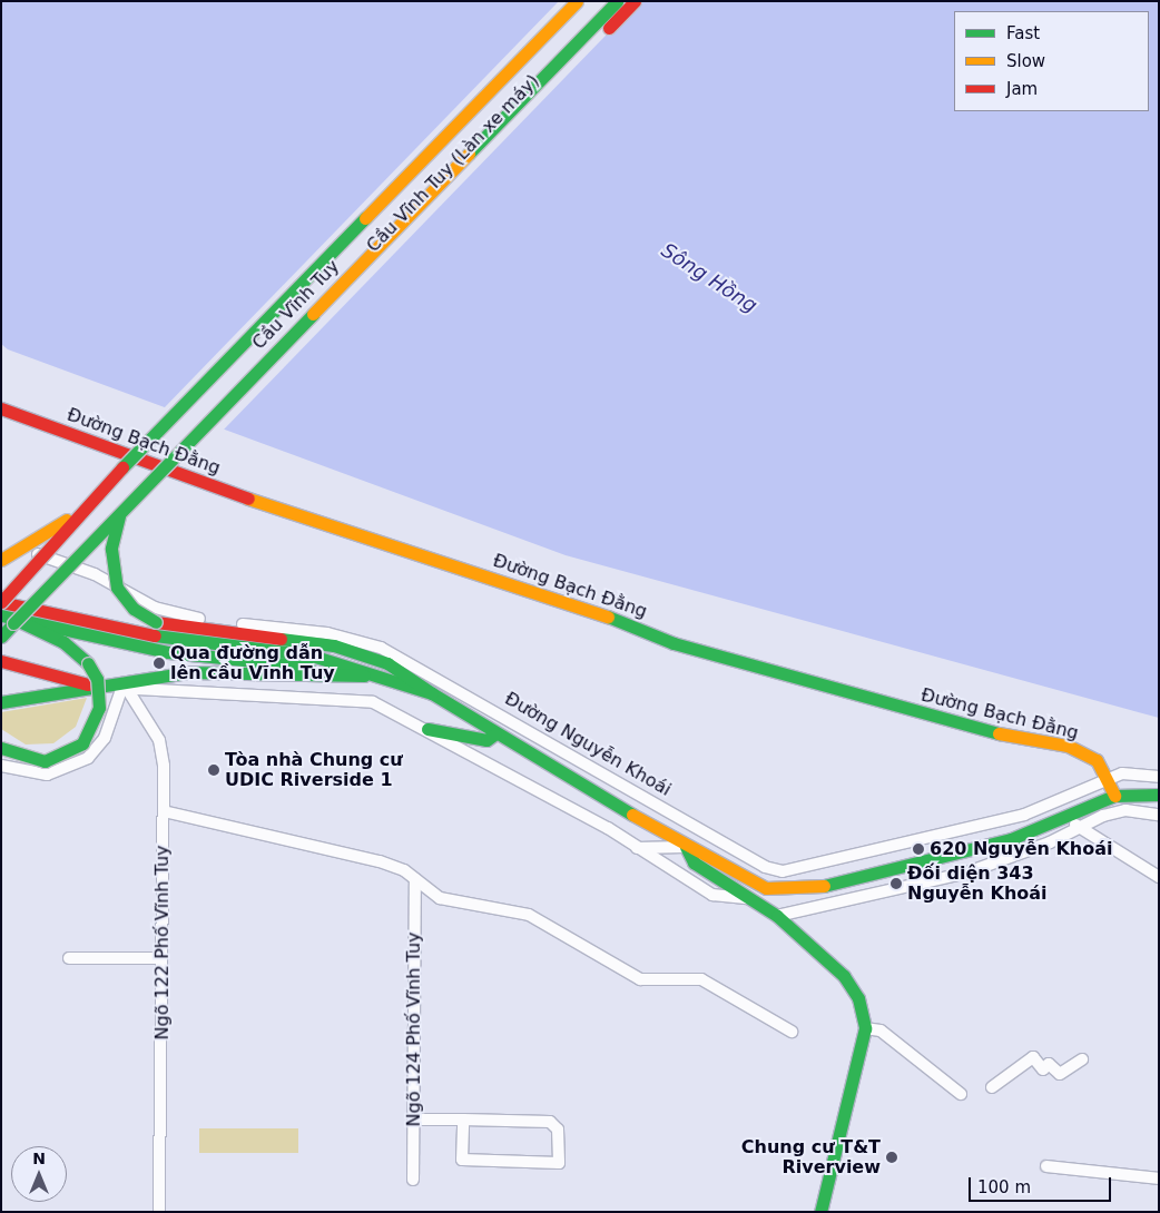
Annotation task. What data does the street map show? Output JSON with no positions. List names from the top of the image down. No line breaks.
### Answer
{"streets":{"main road":["Cầu Vĩnh Tuy (Làn xe máy)","Cầu Vĩnh Tuy","Đường Bạch Đằng","Đường Nguyễn Khoái"],"street":["Ngõ 122 Phố Vĩnh Tuy","Ngõ 124 Phố Vĩnh Tuy"]},"crossings":[["Cầu Vĩnh Tuy (Làn xe máy)","Cầu Vĩnh Tuy"],["Cầu Vĩnh Tuy","Đường Nguyễn Khoái"],["Đường Bạch Đằng","Đường Nguyễn Khoái"]],"water":["Sông Hồng"],"places":["Qua đường dẫn lên cầu Vĩnh Tuy","Tòa nhà Chung cư UDIC Riverside 1","620 Nguyễn Khoái","Đối diện 343 Nguyễn Khoái","Chung cư T&T Riverview"],"legend":["Fast","Slow","Jam"],"scale_bar":"100 m","north":"top"}
